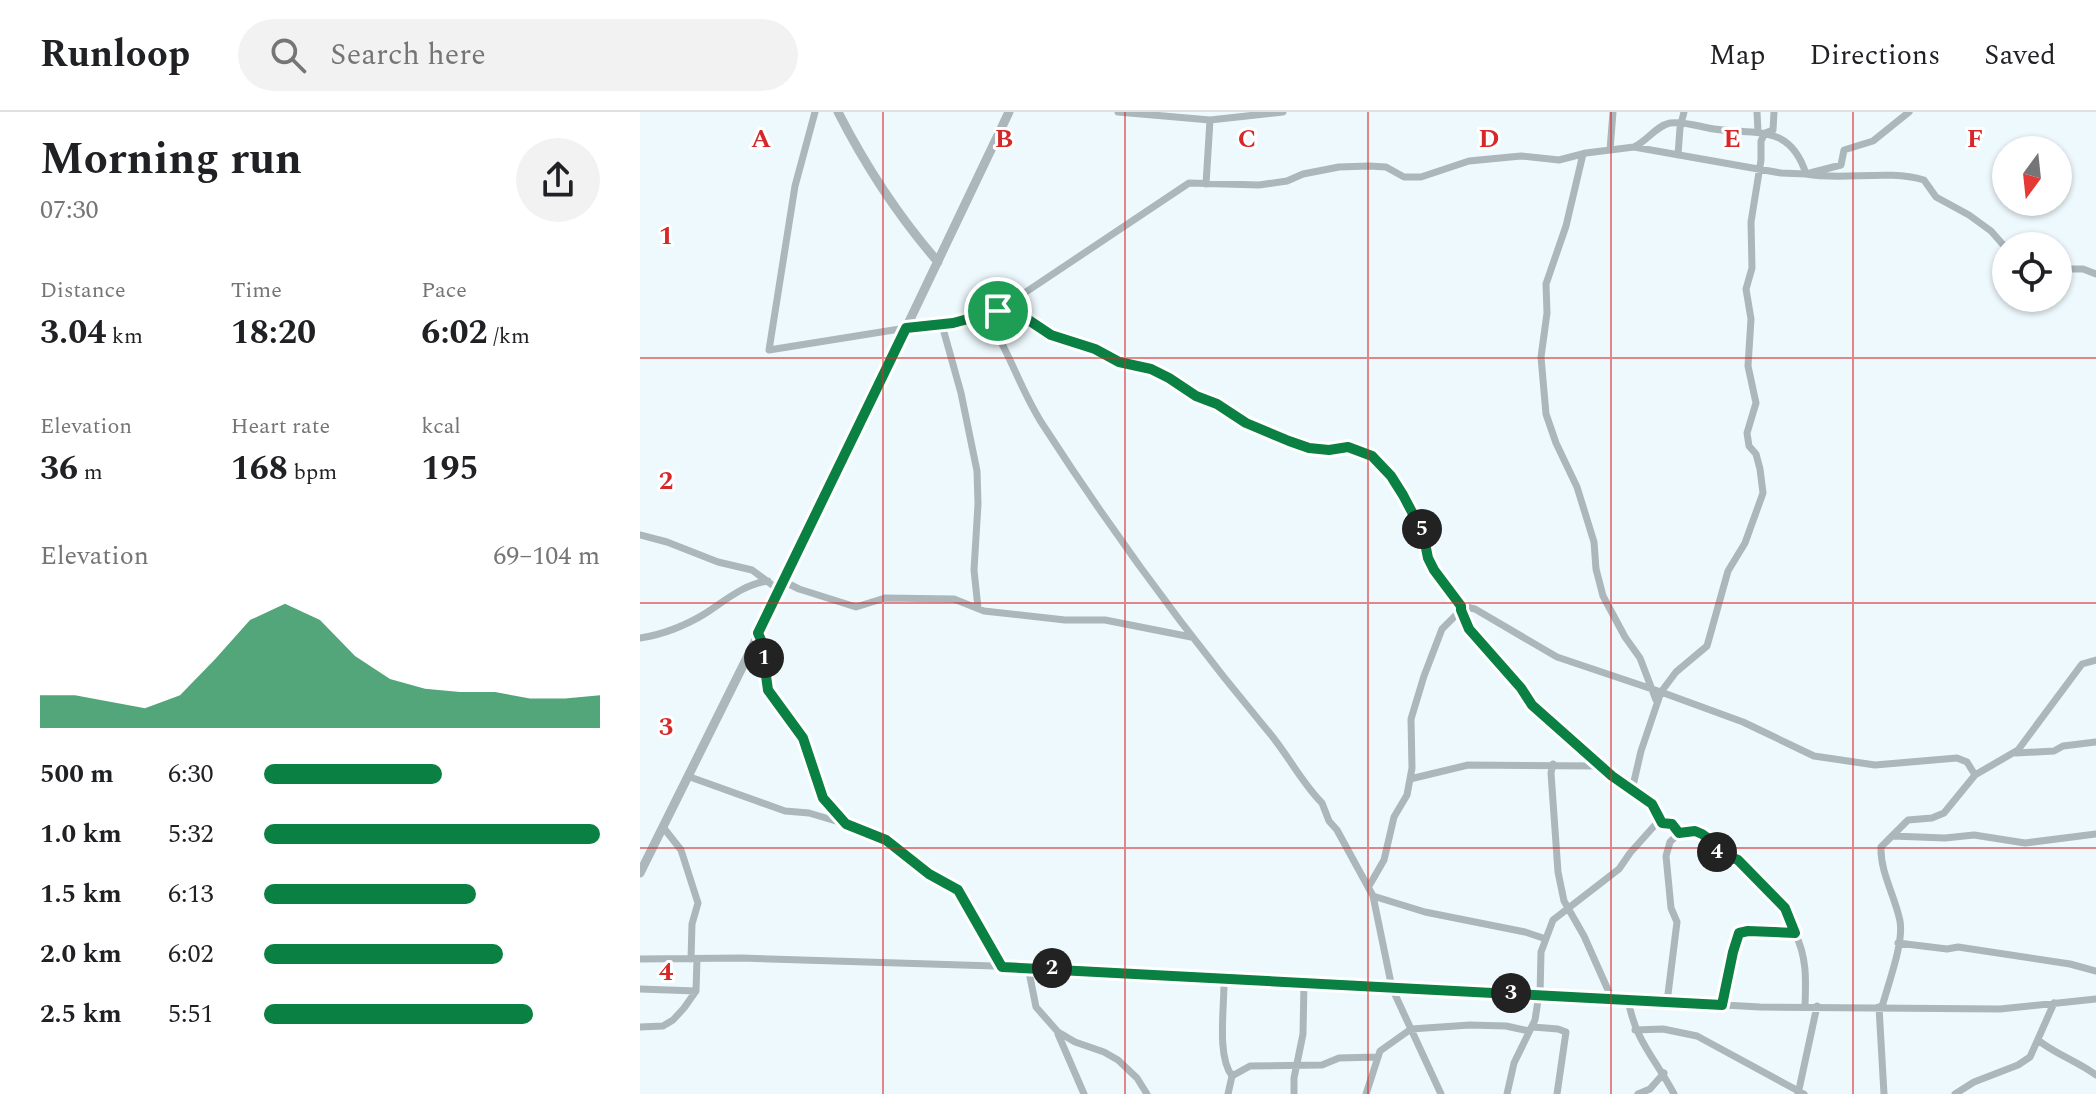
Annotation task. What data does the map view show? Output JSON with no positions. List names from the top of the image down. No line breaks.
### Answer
{"north":"bottom","page":{"header":"Runloop","search":"Search here","nav":["Map","Directions","Saved"],"heading":["Morning run","07:30"],"stats":[["Distance","3.04 km"],["Time","18:20"],["Pace","6:02 /km"],["Elevation","36 m"],["Heart rate","168 bpm"],["kcal","195"]],"pins":["5","1","4","2","3"],"chart":["Elevation","69–104 m"],"list":[{"name":"500 m","note":"6:30"},{"name":"1.0 km","note":"5:32"},{"name":"1.5 km","note":"6:13"},{"name":"2.0 km","note":"6:02"},{"name":"2.5 km","note":"5:51"}]},"grid":{"columns":["A","B","C","D","E","F"],"rows":["1","2","3","4"]}}
